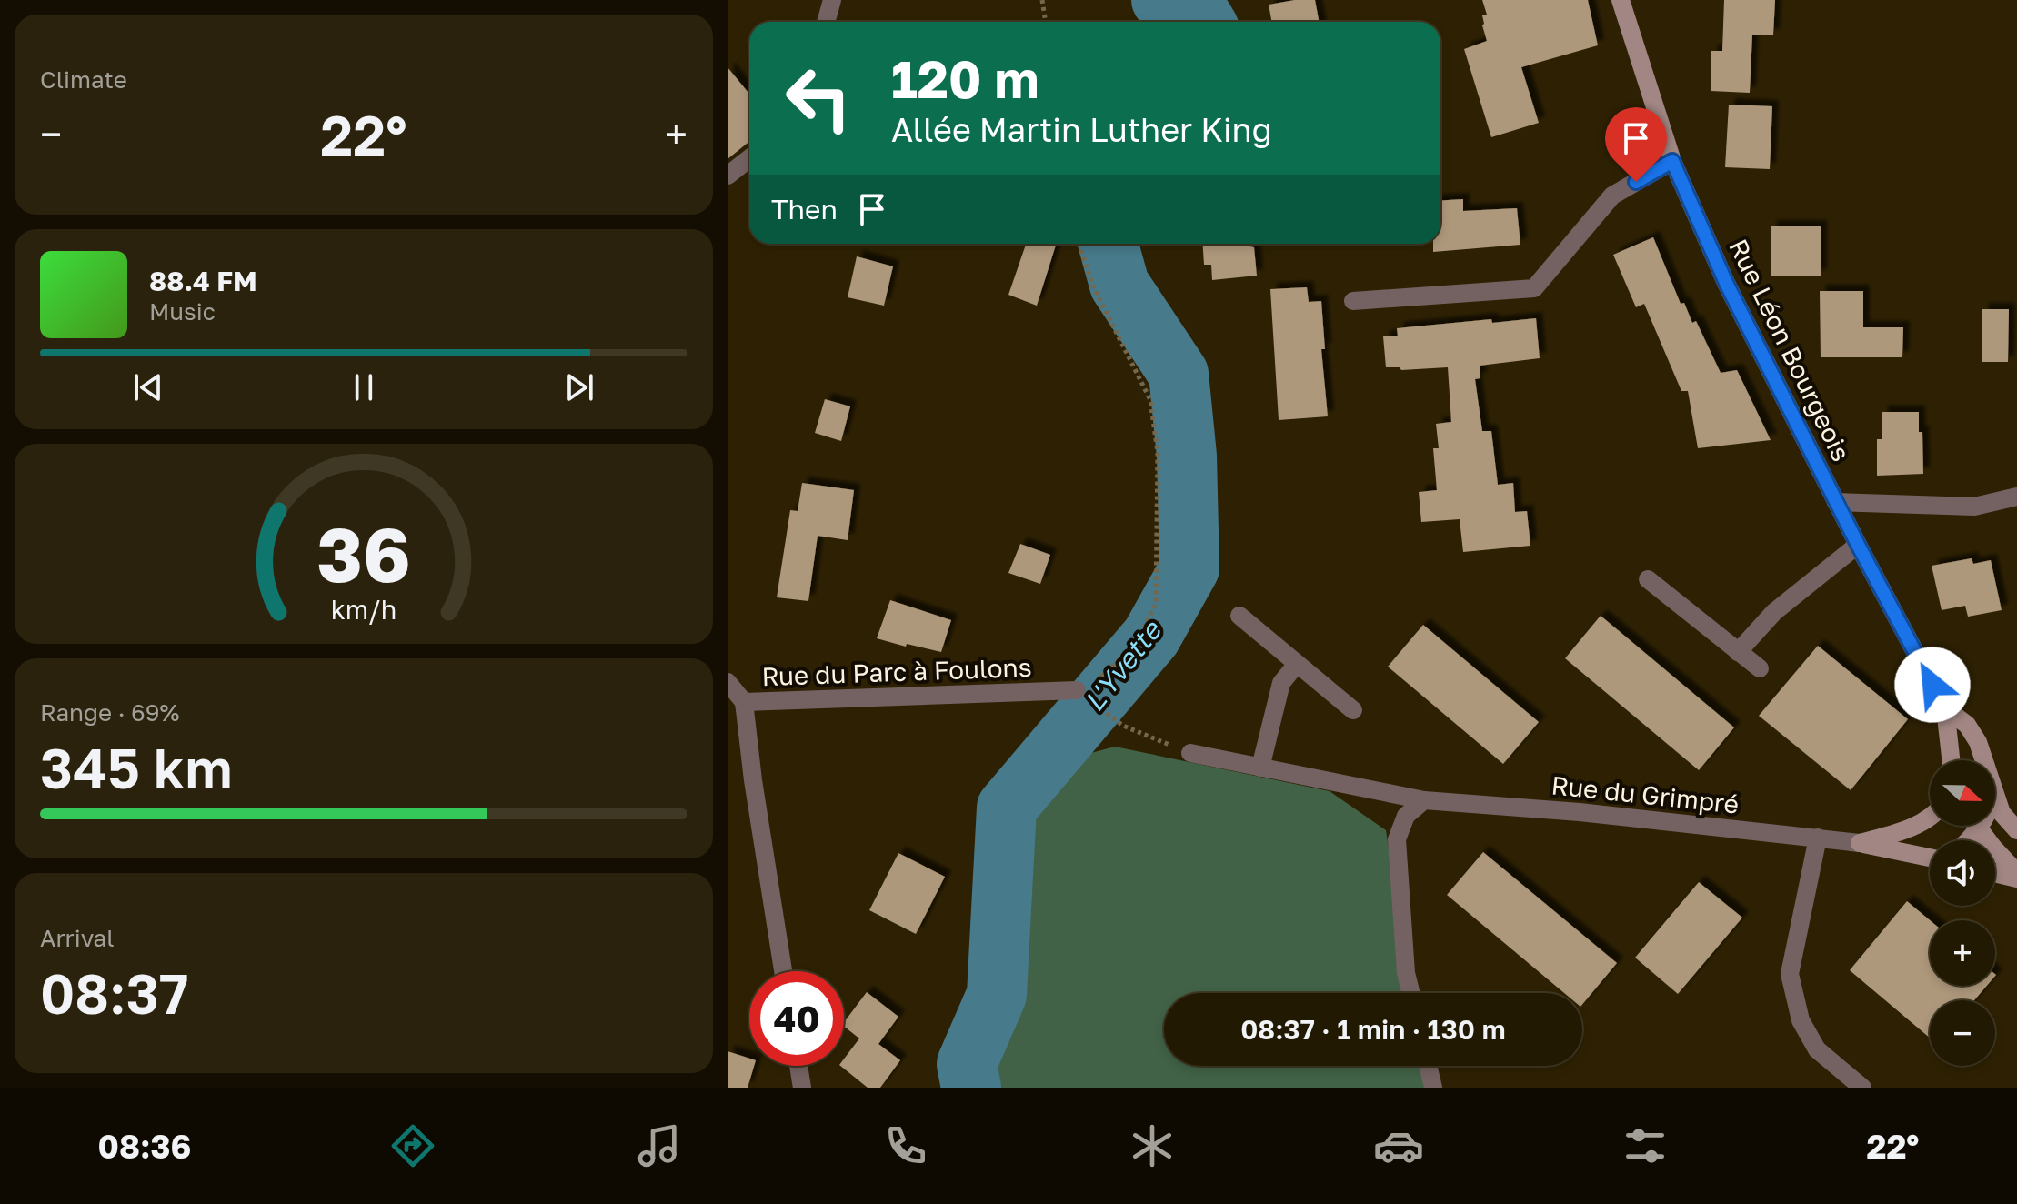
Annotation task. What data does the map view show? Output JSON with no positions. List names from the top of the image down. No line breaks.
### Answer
{"streets":{"street":["Rue Léon Bourgeois","Rue du Parc à Foulons","Rue du Grimpré"]},"water":["L'Yvette"],"north":"right","page":{"tile":["Climate",["Range · 69%","345 km"],["Arrival","08:37"]],"turn":["120 m","Allée Martin Luther King"],"heat":["−","22°","+"],"then":"Then","song":["88.4 FM","Music"],"map_buttons":["+","−"],"limit":"40","trip":"08:37 · 1 min · 130 m","tabs":["08:36","22°"],"gauge":["36","km/h"]}}
